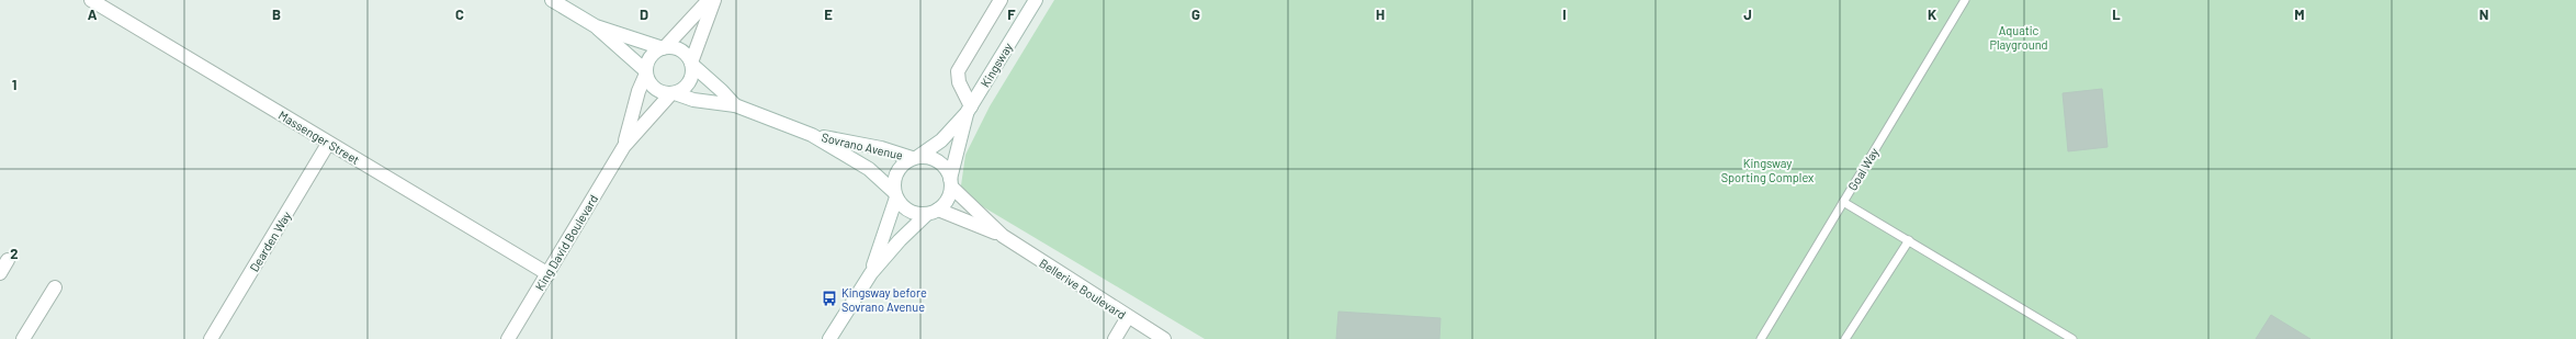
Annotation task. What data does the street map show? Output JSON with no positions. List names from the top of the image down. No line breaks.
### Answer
{"streets":{"street":["Kingsway","Massenger Street","Sovrano Avenue","Dearden Way","King David Boulevard","Bellerive Boulevard"],"lane":["Goal Way"]},"crossings":[["Kingsway","Sovrano Avenue"],["Kingsway","Bellerive Boulevard"],["Massenger Street","Dearden Way"],["Massenger Street","King David Boulevard"],["Sovrano Avenue","King David Boulevard"],["Sovrano Avenue","Bellerive Boulevard"]],"parks":["Aquatic Playground","Kingsway Sporting Complex"],"places":{"bus stop":["Kingsway before Sovrano Avenue"]},"grid":{"columns":["A","B","C","D","E","F","G","H","I","J","K","L","M","N"],"rows":["1","2"]}}
